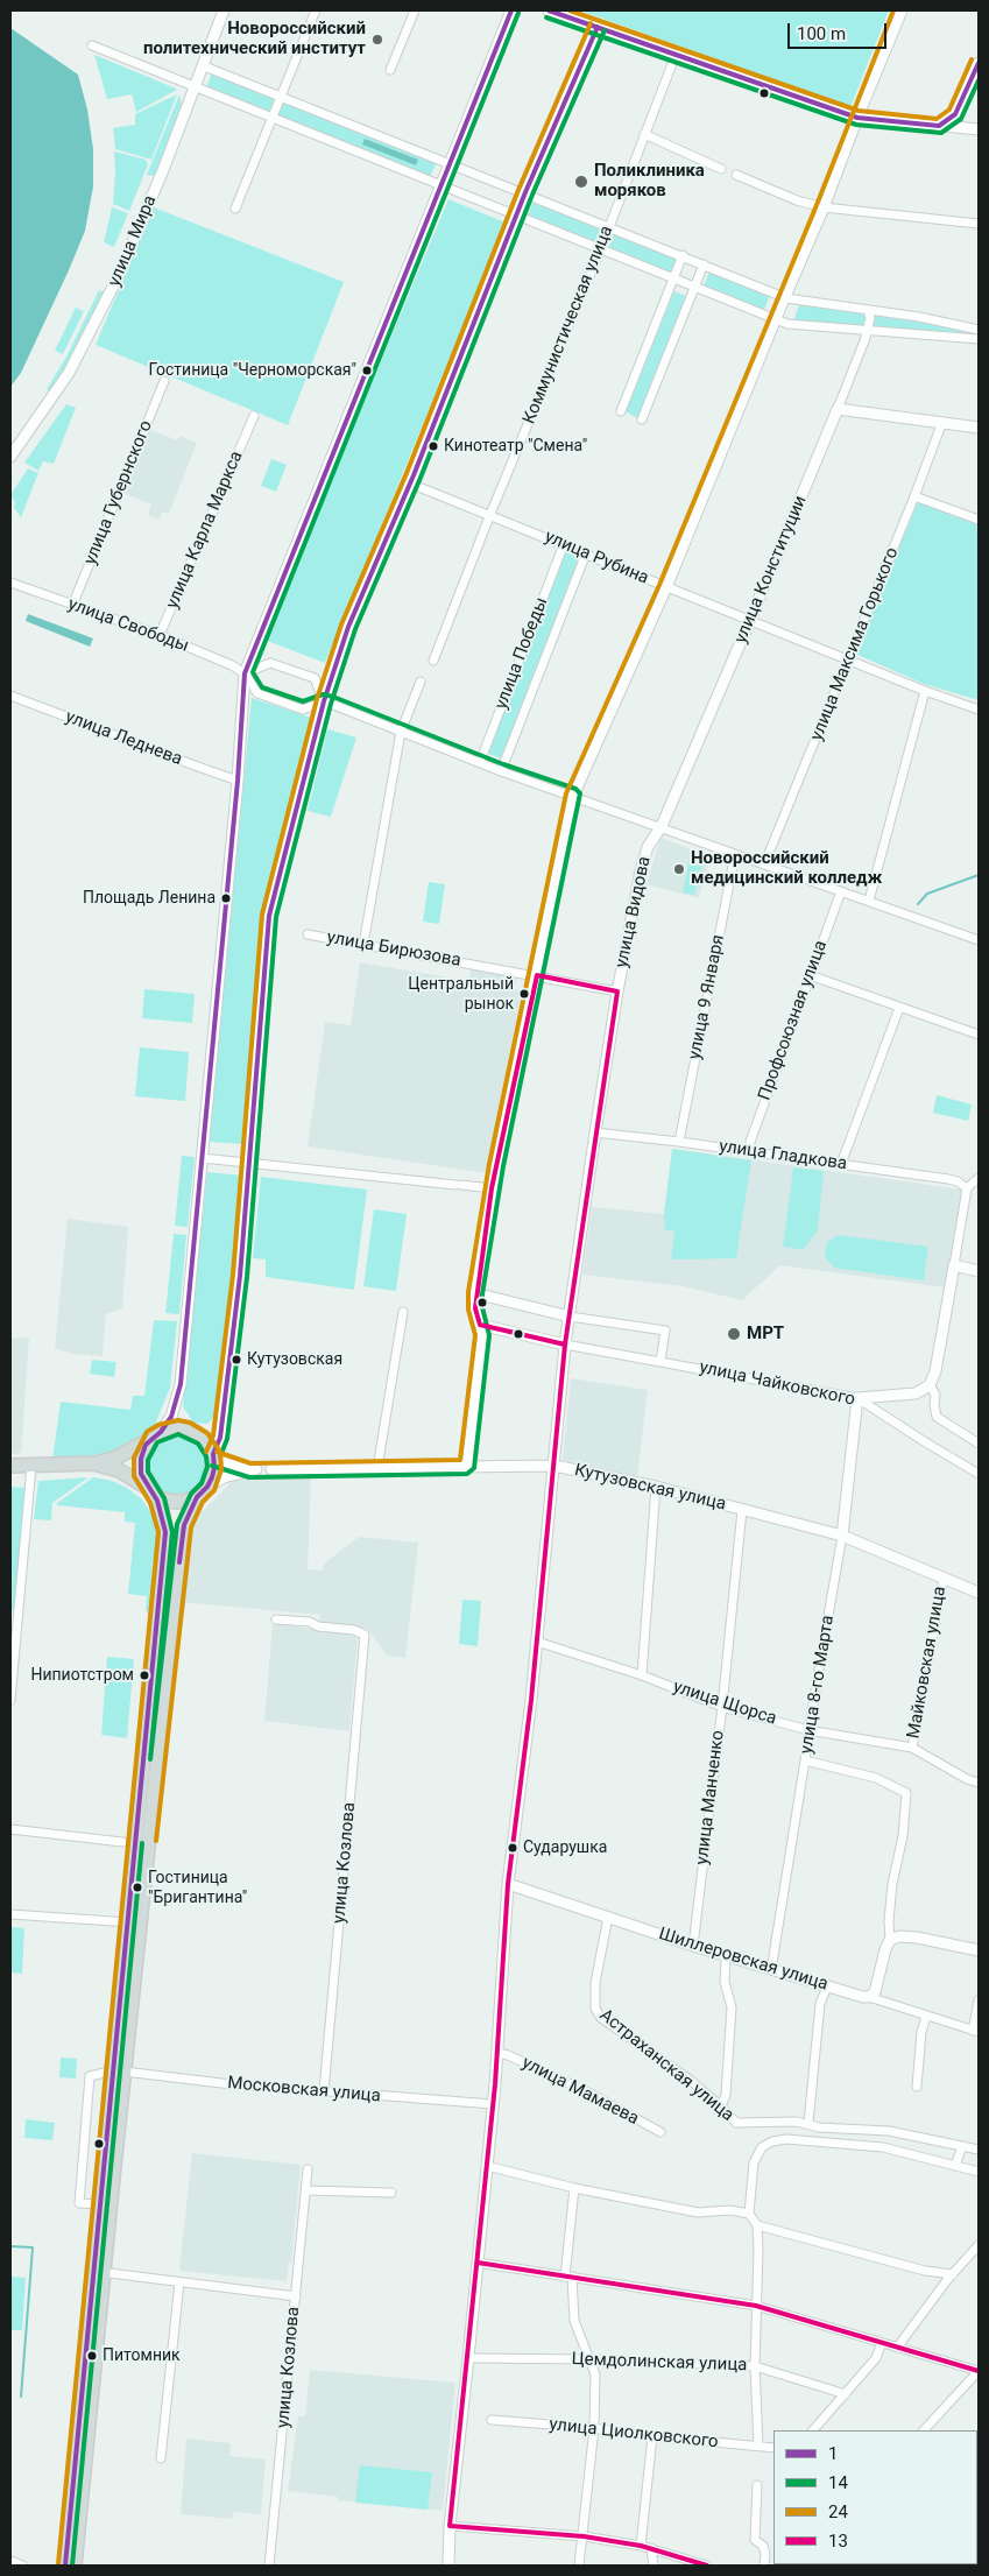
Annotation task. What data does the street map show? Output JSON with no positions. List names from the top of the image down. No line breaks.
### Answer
{"streets":{"street":["улица Мира","Коммунистическая улица","улица Губернского","улица Карла Маркса","улица Рубина","улица Конституции","улица Свободы","улица Максима Горького","улица Победы","улица Леднева","улица Видова","улица Бирюзова","улица 9 Января","Профсоюзная улица","улица Гладкова","улица Чайковского","Кутузовская улица","Майковская улица","улица 8-го Марта","улица Щорса","улица Манченко","улица Козлова","Шиллеровская улица","Астраханская улица","Московская улица","улица Мамаева","Цемдолинская улица","улица Циолковского"]},"crossings":[["Коммунистическая улица","улица Рубина"],["улица Губернского","улица Свободы"],["улица Карла Маркса","улица Свободы"],["улица Рубина","улица Конституции"],["улица Рубина","улица Максима Горького"],["улица Рубина","улица Победы"],["улица Конституции","улица Видова"],["улица Видова","улица Бирюзова"],["улица Видова","улица Гладкова"],["улица Видова","улица Чайковского"],["улица Видова","Кутузовская улица"],["улица Видова","улица Щорса"],["улица Видова","Шиллеровская улица"],["улица Видова","Московская улица"],["улица Видова","улица Мамаева"],["улица Видова","Цемдолинская улица"],["улица 9 Января","улица Гладкова"],["Профсоюзная улица","улица Гладкова"],["улица Чайковского","улица 8-го Марта"],["Кутузовская улица","Майковская улица"],["Кутузовская улица","улица 8-го Марта"],["Кутузовская улица","улица Манченко"],["Майковская улица","улица Щорса"],["улица 8-го Марта","улица Щорса"],["улица 8-го Марта","Шиллеровская улица"],["улица Щорса","улица Манченко"],["улица Манченко","Шиллеровская улица"],["улица Козлова","Московская улица"],["Шиллеровская улица","Астраханская улица"]],"places":["Новороссийский политехнический институт","Поликлиника моряков","Гостиница \"Черноморская\"","Кинотеатр \"Смена\"","Новороссийский медицинский колледж","Площадь Ленина","Центральный рынок","МРТ","Кутузовская","Нипиотстром","Сударушка","Гостиница \"Бригантина\"","Питомник"],"lines":["transit line 1","transit line 24","transit line 14","transit line 13"],"legend":["1","14","24","13"],"scale_bar":"100 m"}
